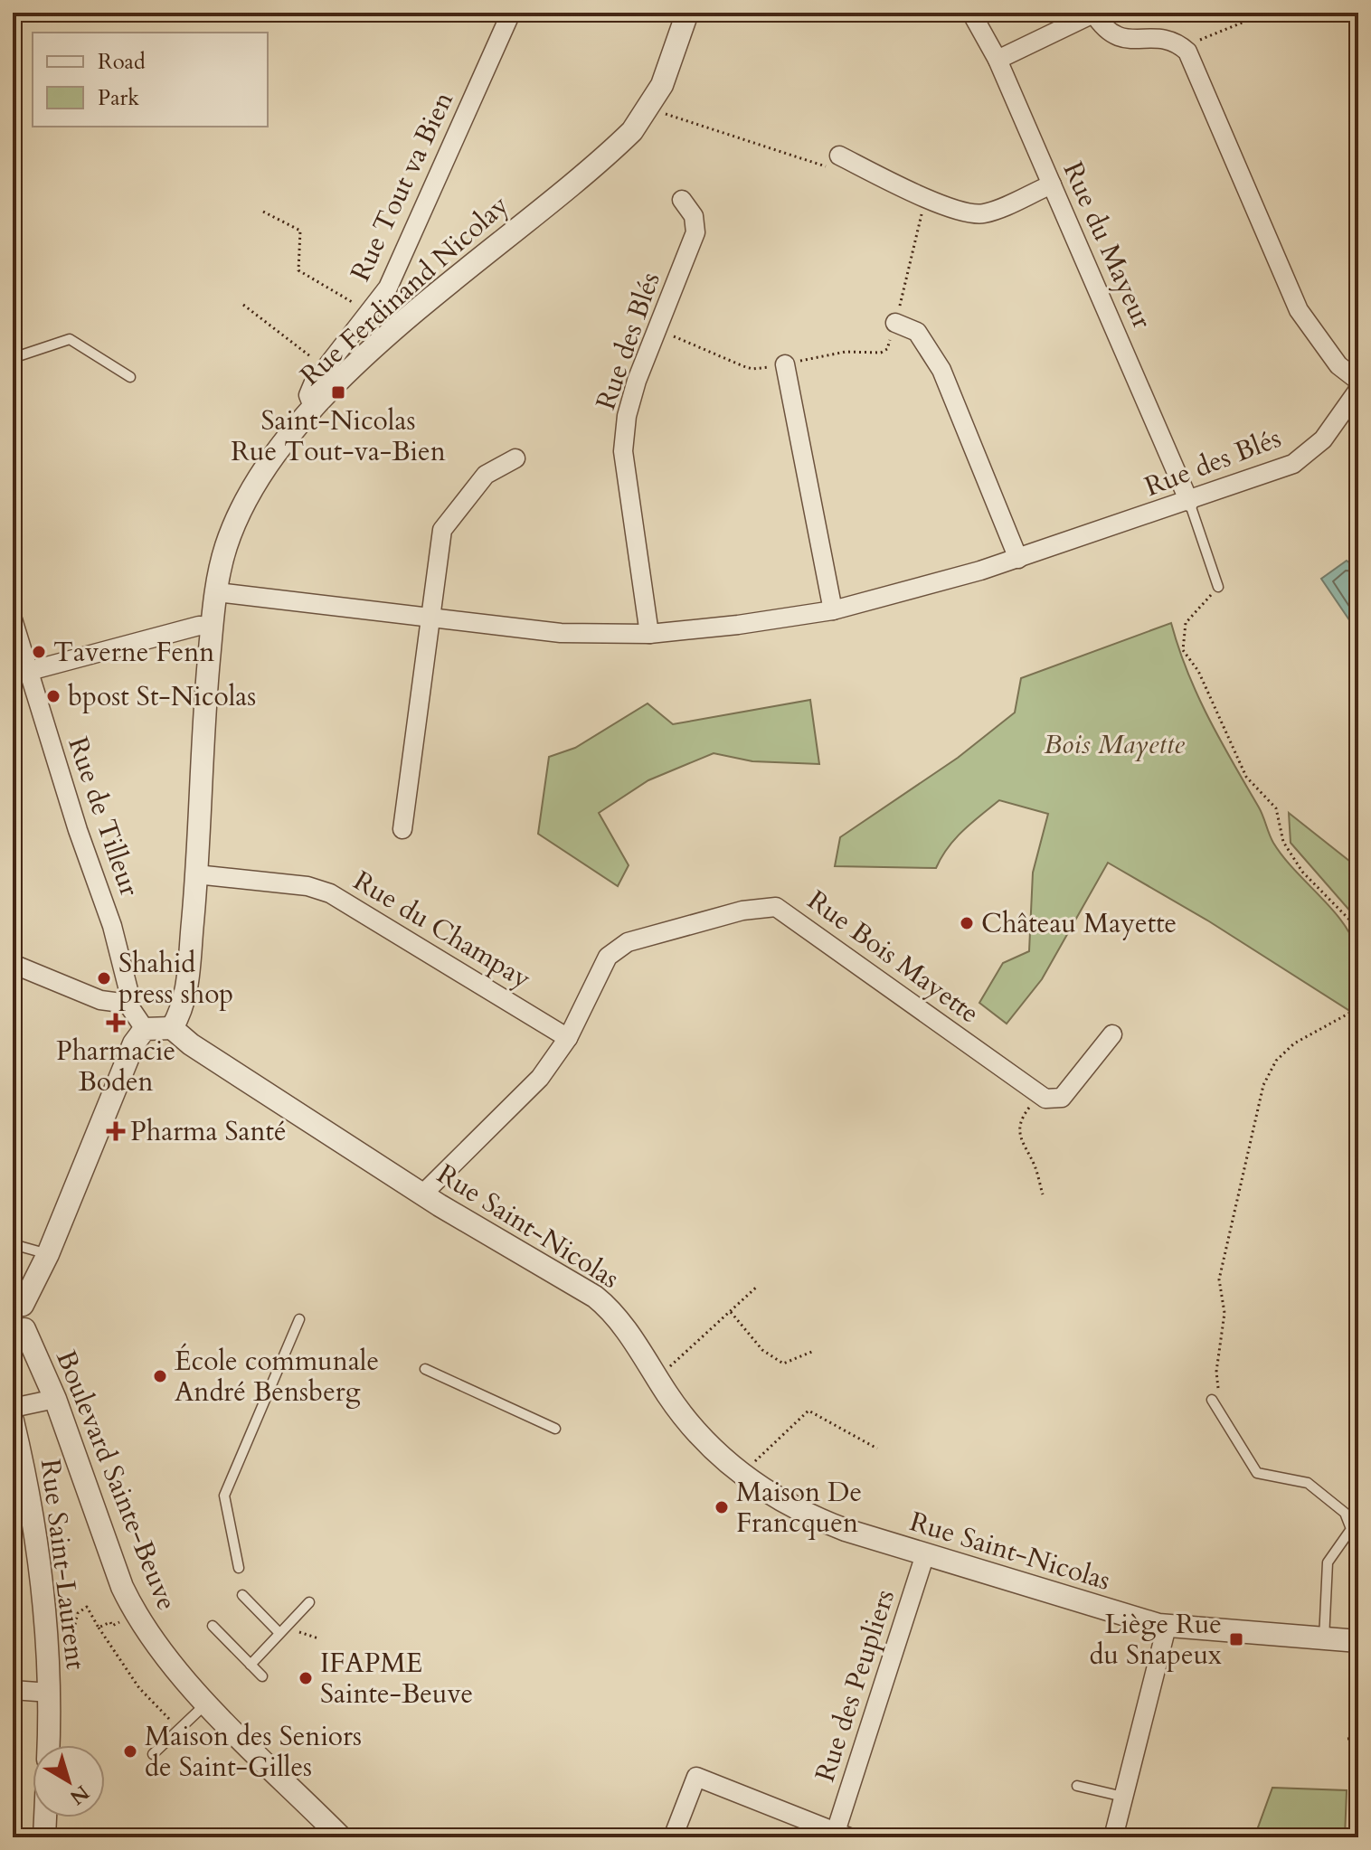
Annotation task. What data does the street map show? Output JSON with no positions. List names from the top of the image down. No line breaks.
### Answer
{"streets":{"street":["Rue Tout va Bien","Rue du Mayeur","Rue Ferdinand Nicolay","Rue des Blés","Rue de Tilleur","Rue du Champay","Rue Bois Mayette","Rue Saint-Nicolas","Boulevard Sainte-Beuve","Rue Saint-Laurent","Rue des Peupliers"]},"crossings":[["Rue Tout va Bien","Rue Ferdinand Nicolay"],["Rue du Mayeur","Rue des Blés"],["Rue Ferdinand Nicolay","Rue des Blés"],["Rue Ferdinand Nicolay","Rue du Champay"],["Rue Ferdinand Nicolay","Rue Saint-Nicolas"],["Rue du Champay","Rue Bois Mayette"],["Rue Bois Mayette","Rue Saint-Nicolas"],["Rue Saint-Nicolas","Rue des Peupliers"]],"parks":["Bois Mayette"],"places":{"transit":["Saint-Nicolas Rue Tout-va-Bien","Liège Rue du Snapeux"],"other":["Taverne Fenn","bpost St-Nicolas","Château Mayette","Shahid press shop","École communale André Bensberg","Maison De Francquen","IFAPME Sainte-Beuve","Maison des Seniors de Saint-Gilles"],"health":["Pharmacie Boden","Pharma Santé"]},"legend":["Road","Park"],"north":"bottom right"}
